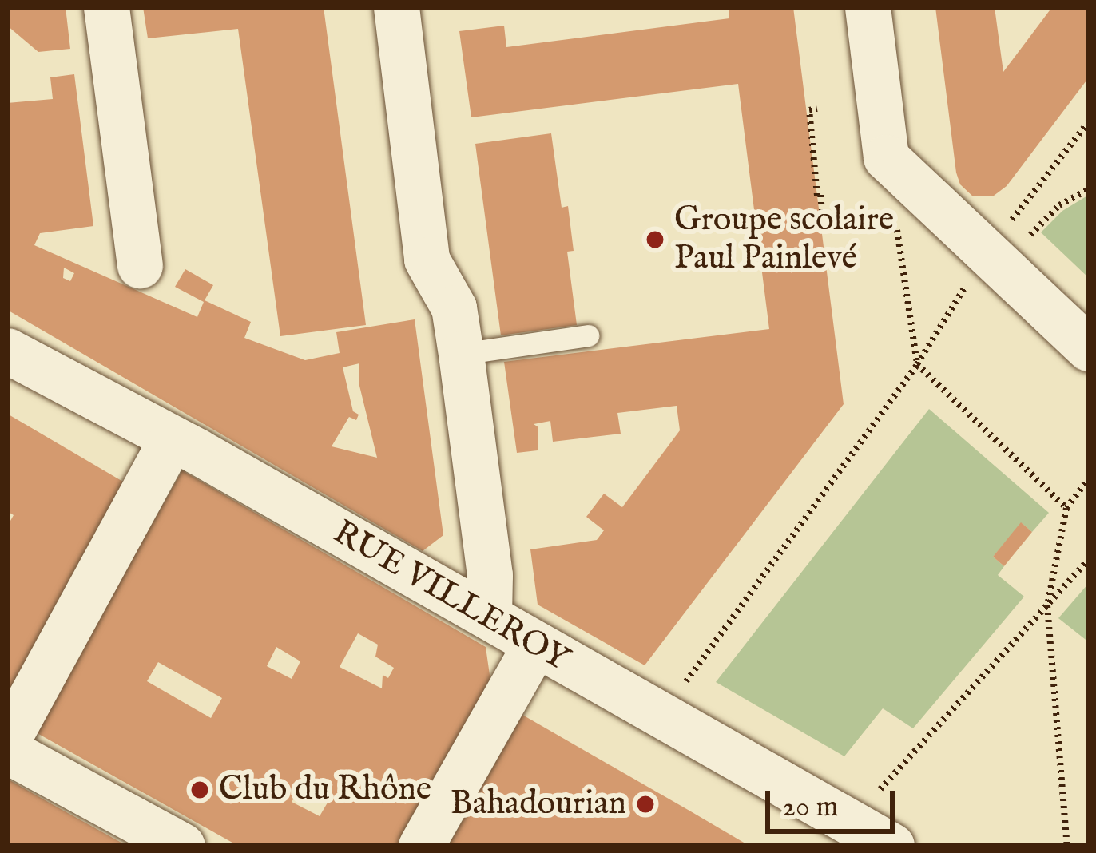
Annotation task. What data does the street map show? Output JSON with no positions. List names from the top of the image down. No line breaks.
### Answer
{"streets":{"street":["RUE VILLEROY"]},"places":["Groupe scolaire Paul Painlevé","Club du Rhône","Bahadourian"],"scale_bar":"20 m"}
